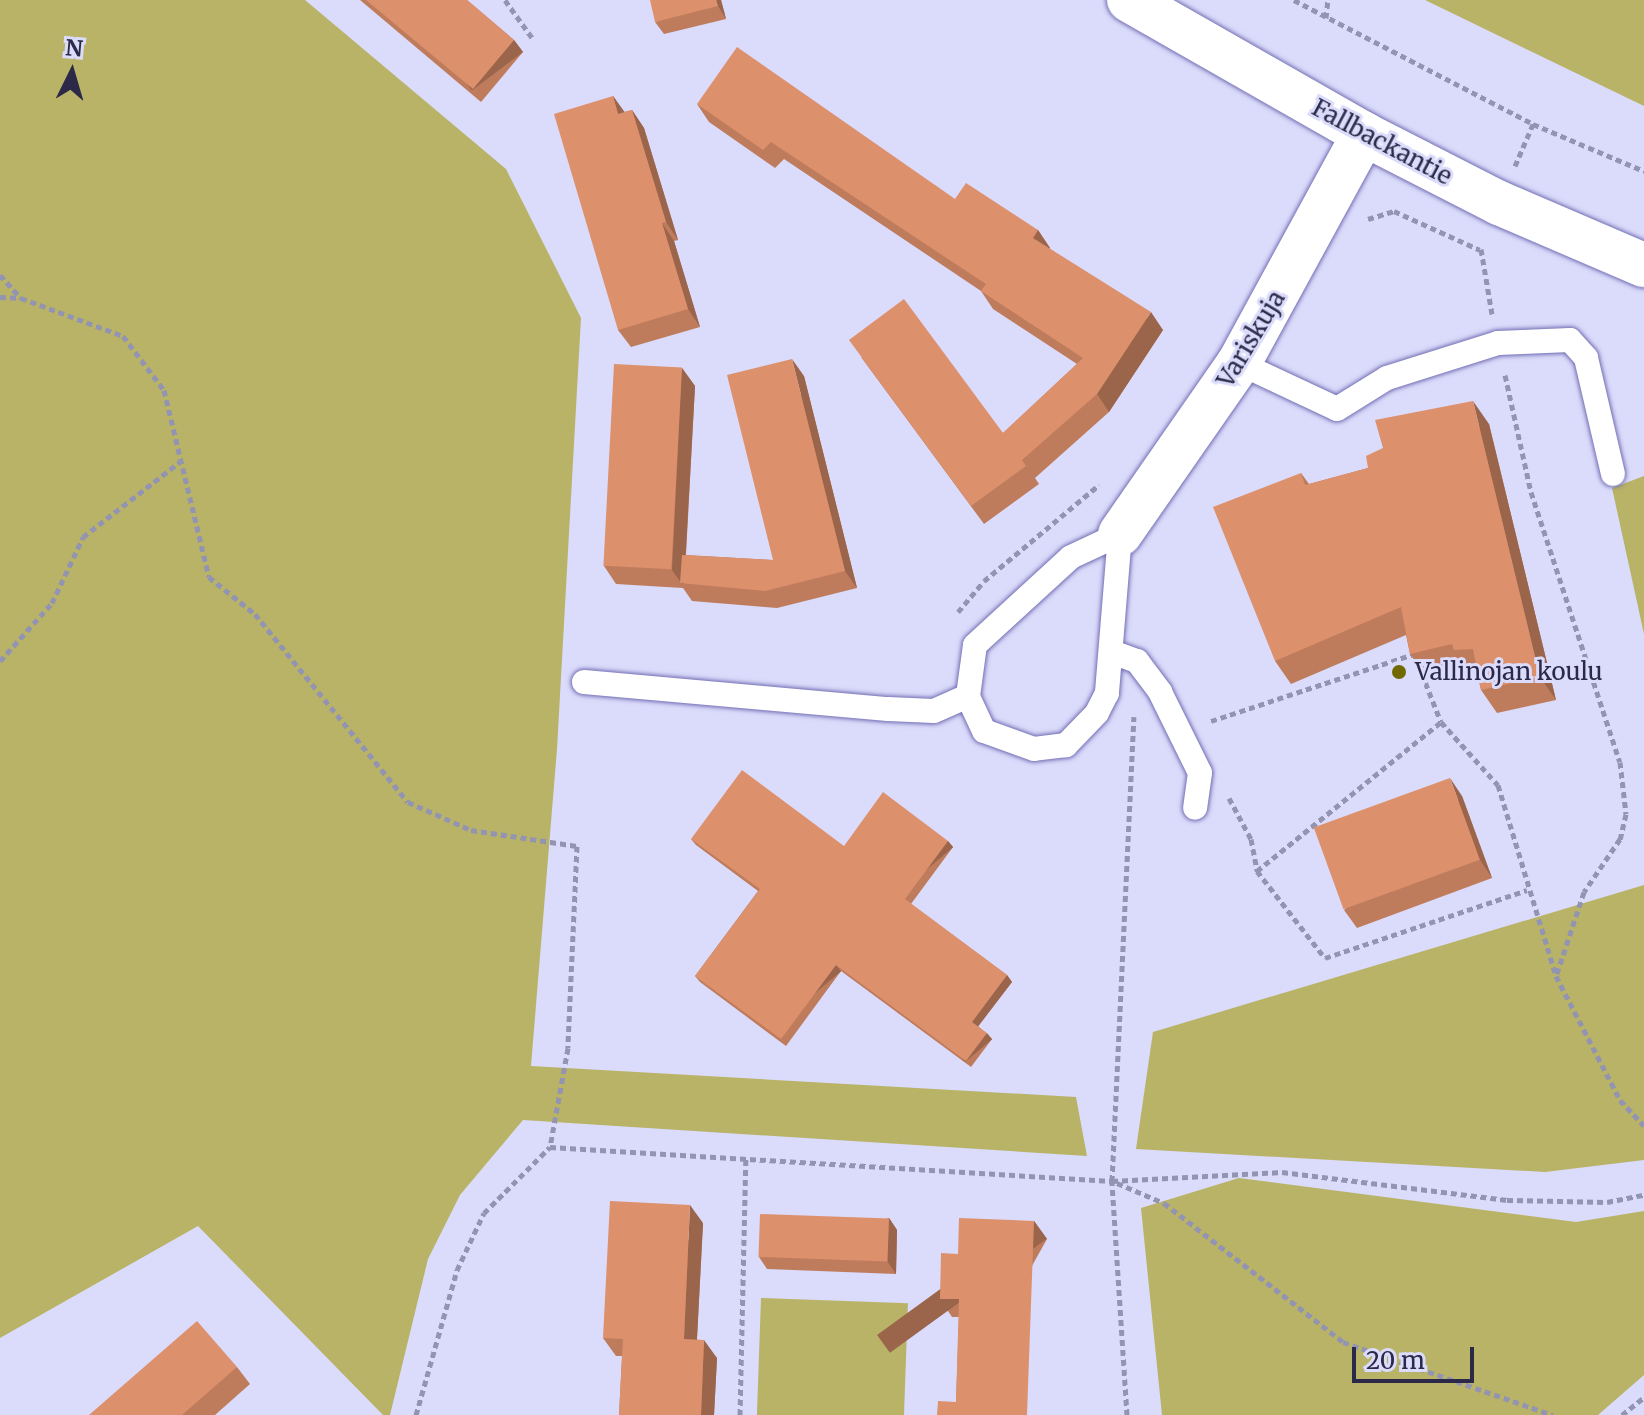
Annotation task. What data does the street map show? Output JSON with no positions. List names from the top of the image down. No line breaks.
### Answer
{"streets":{"street":["Fallbackantie","Variskuja"]},"crossings":[["Fallbackantie","Variskuja"]],"places":["Vallinojan koulu"],"scale_bar":"20 m","north":"top"}
